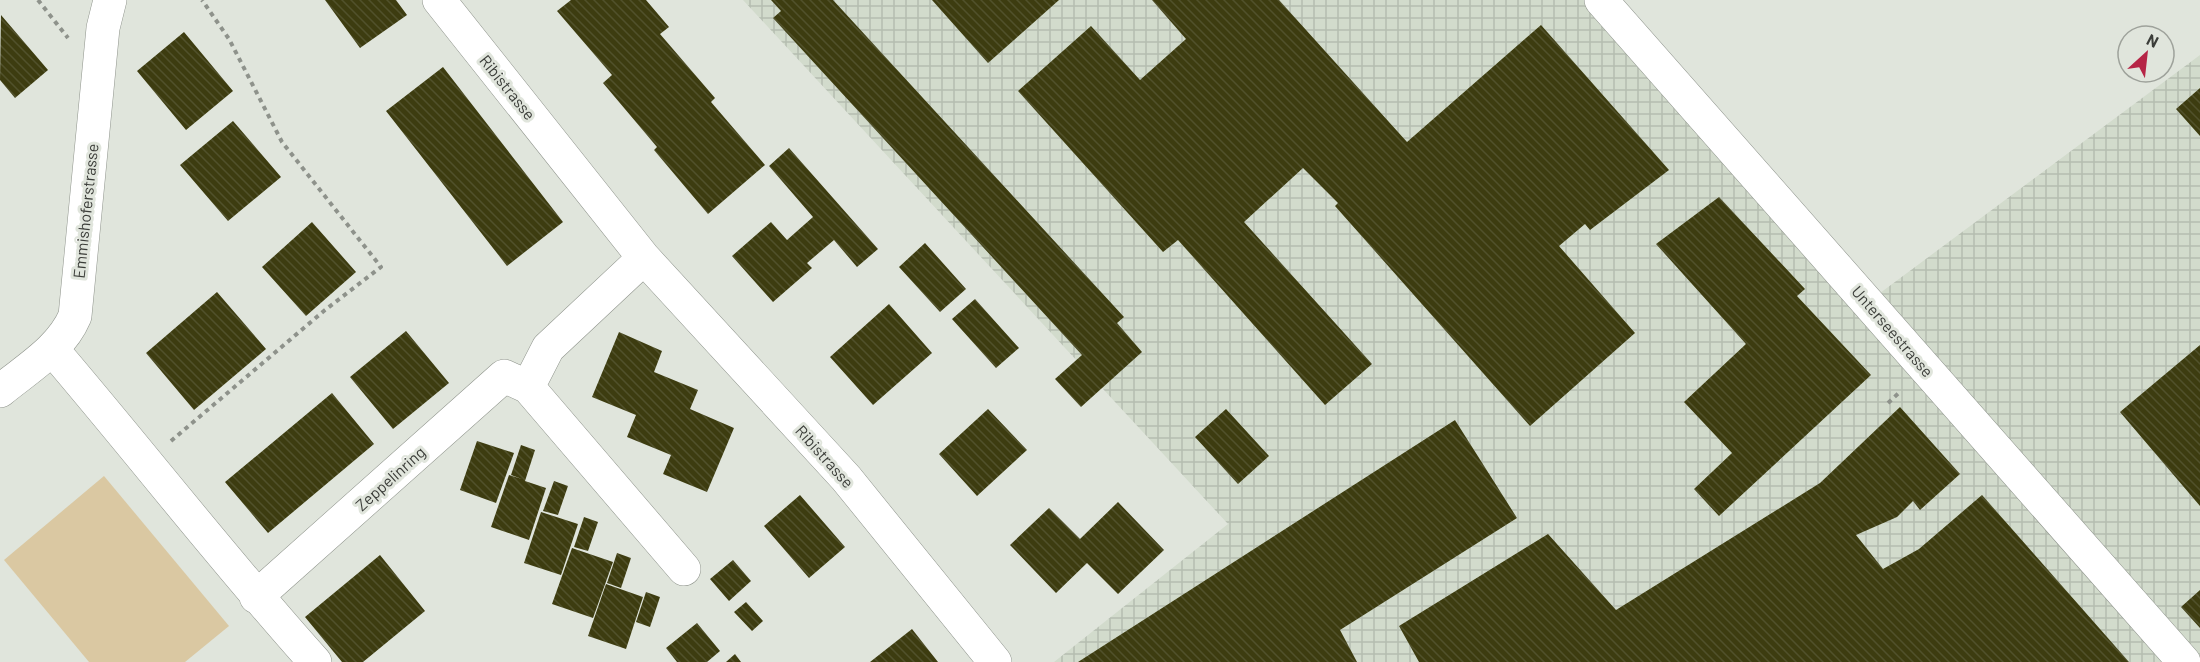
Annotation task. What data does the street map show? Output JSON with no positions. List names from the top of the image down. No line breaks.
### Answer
{"streets":{"street":["Ribistrasse","Emmishoferstrasse","Unterseestrasse","Zeppelinring"]},"north":"top right"}
